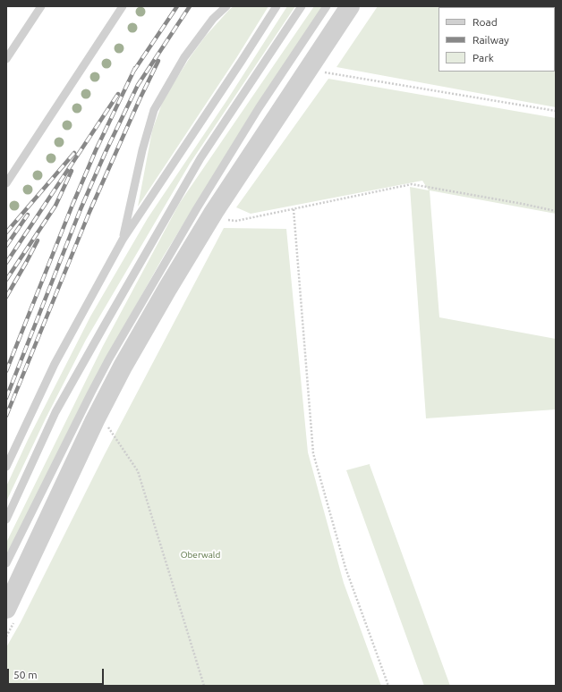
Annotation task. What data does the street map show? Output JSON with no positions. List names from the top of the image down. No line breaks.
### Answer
{"parks":["Oberwald"],"legend":["Road","Railway","Park"],"scale_bar":"50 m"}
